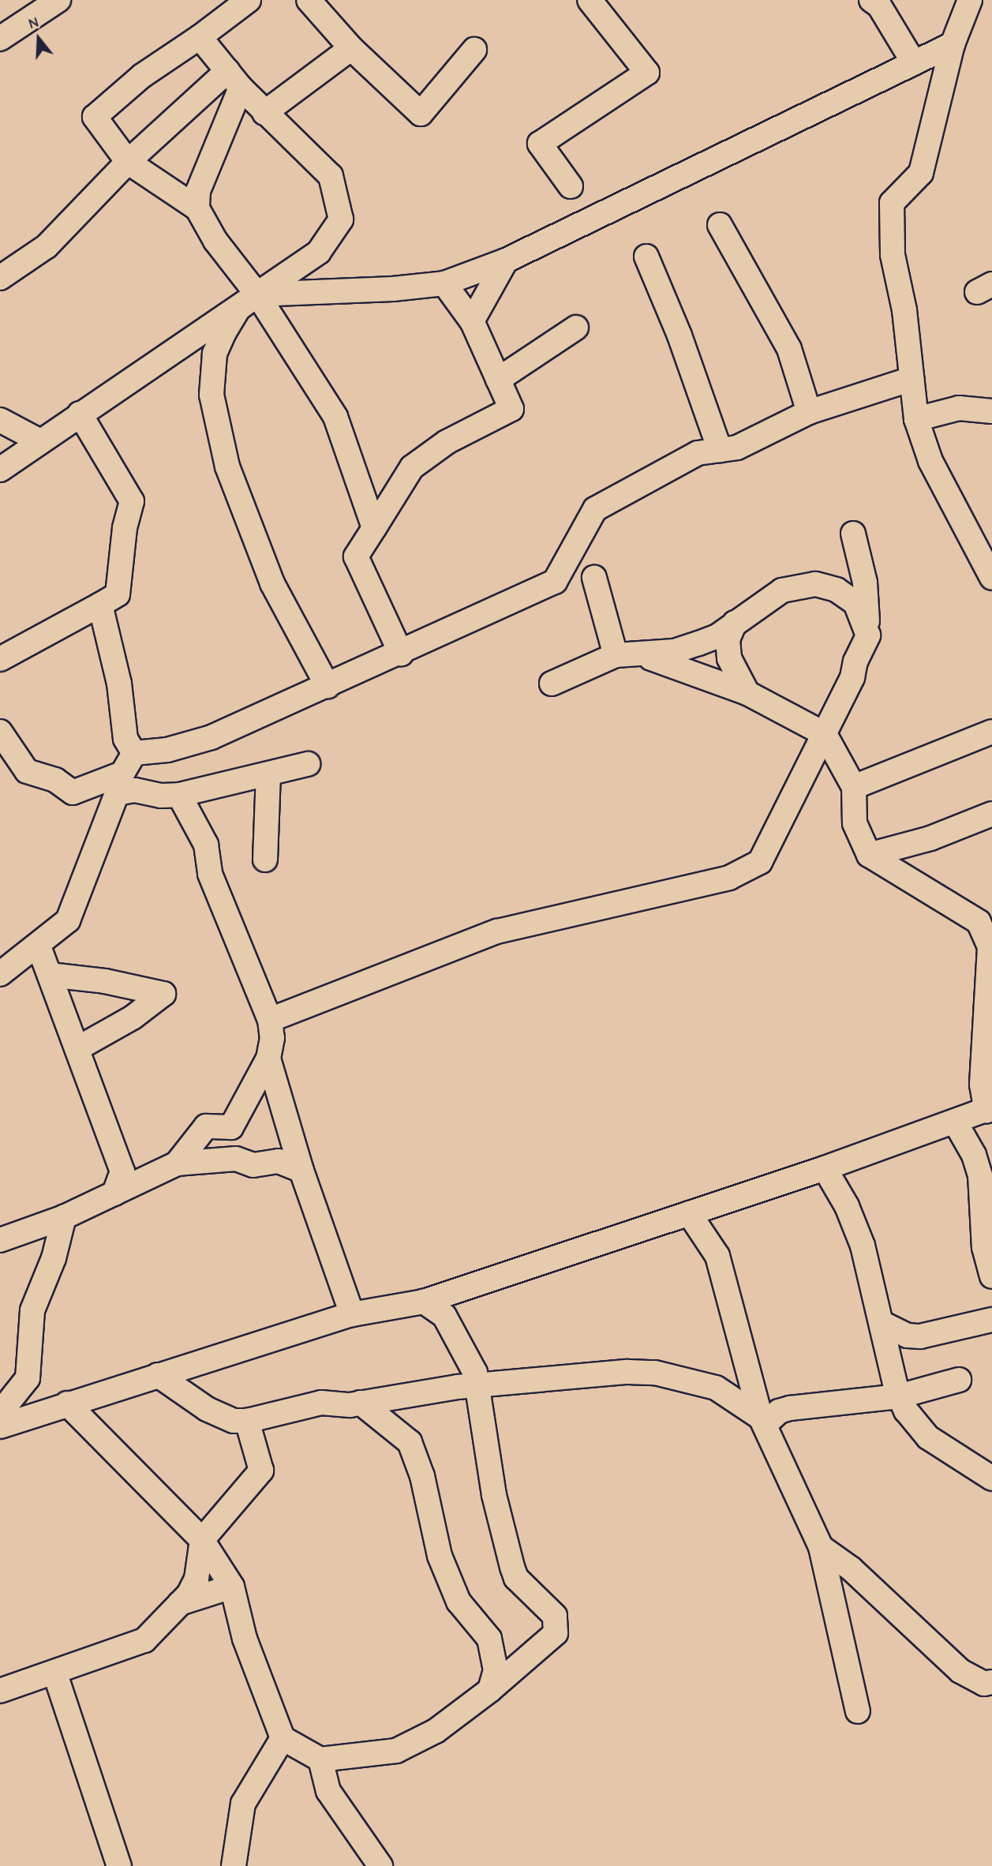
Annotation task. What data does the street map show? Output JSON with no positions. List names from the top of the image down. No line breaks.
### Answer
{"north":"top"}
